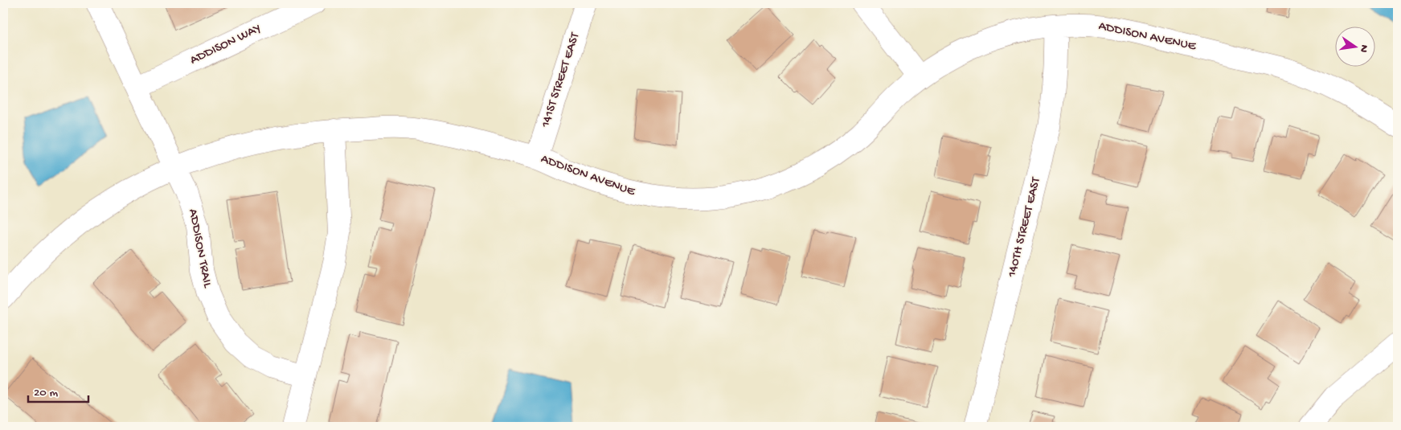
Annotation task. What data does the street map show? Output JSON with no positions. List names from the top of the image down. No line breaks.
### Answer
{"streets":{"street":["ADDISON AVENUE","ADDISON WAY","141ST STREET EAST","140TH STREET EAST","ADDISON TRAIL"]},"crossings":[["ADDISON AVENUE","141ST STREET EAST"],["ADDISON AVENUE","140TH STREET EAST"],["ADDISON AVENUE","ADDISON TRAIL"]],"scale_bar":"20 m","north":"right"}
